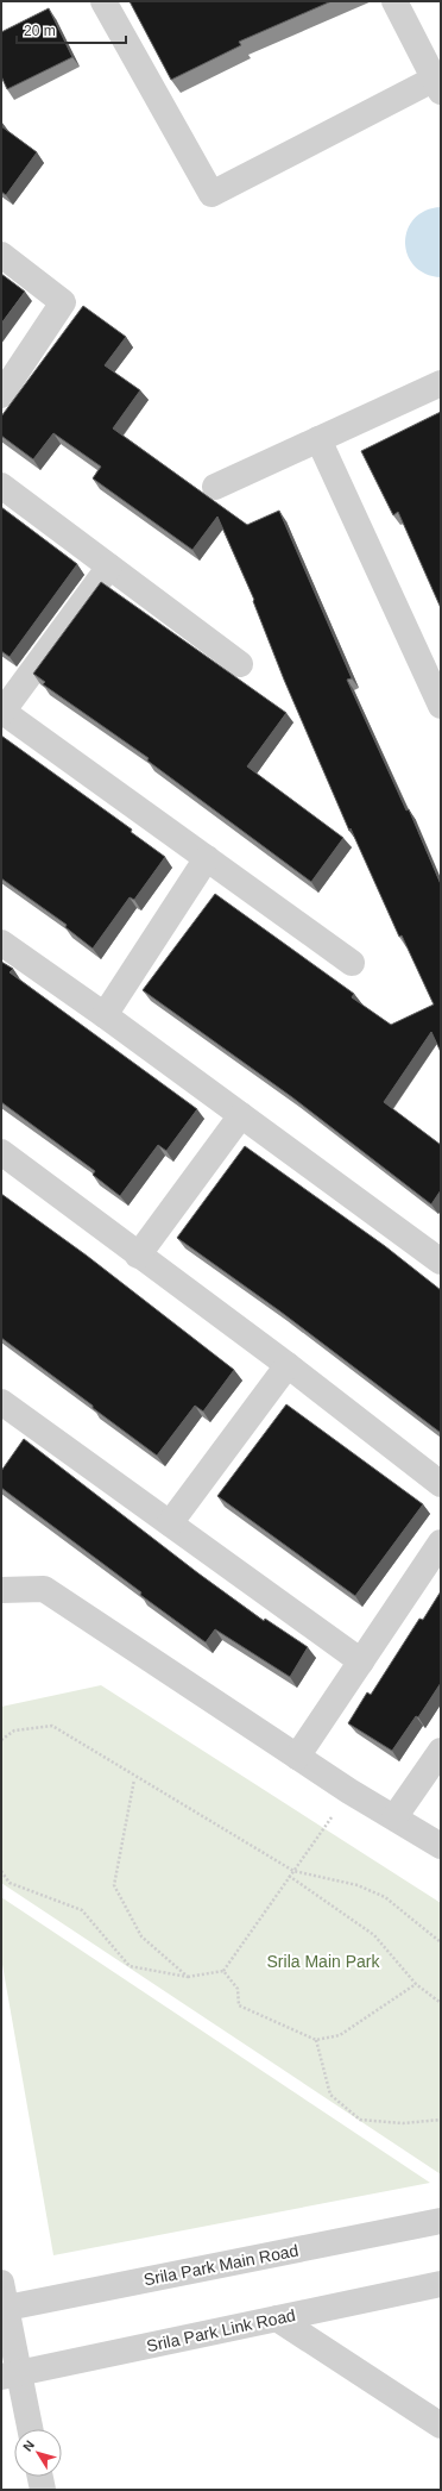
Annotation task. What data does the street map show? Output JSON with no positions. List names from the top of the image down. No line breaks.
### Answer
{"streets":{"street":["Srila Park Main Road","Srila Park Link Road"]},"parks":["Srila Main Park"],"scale_bar":"20 m","north":"top left"}
